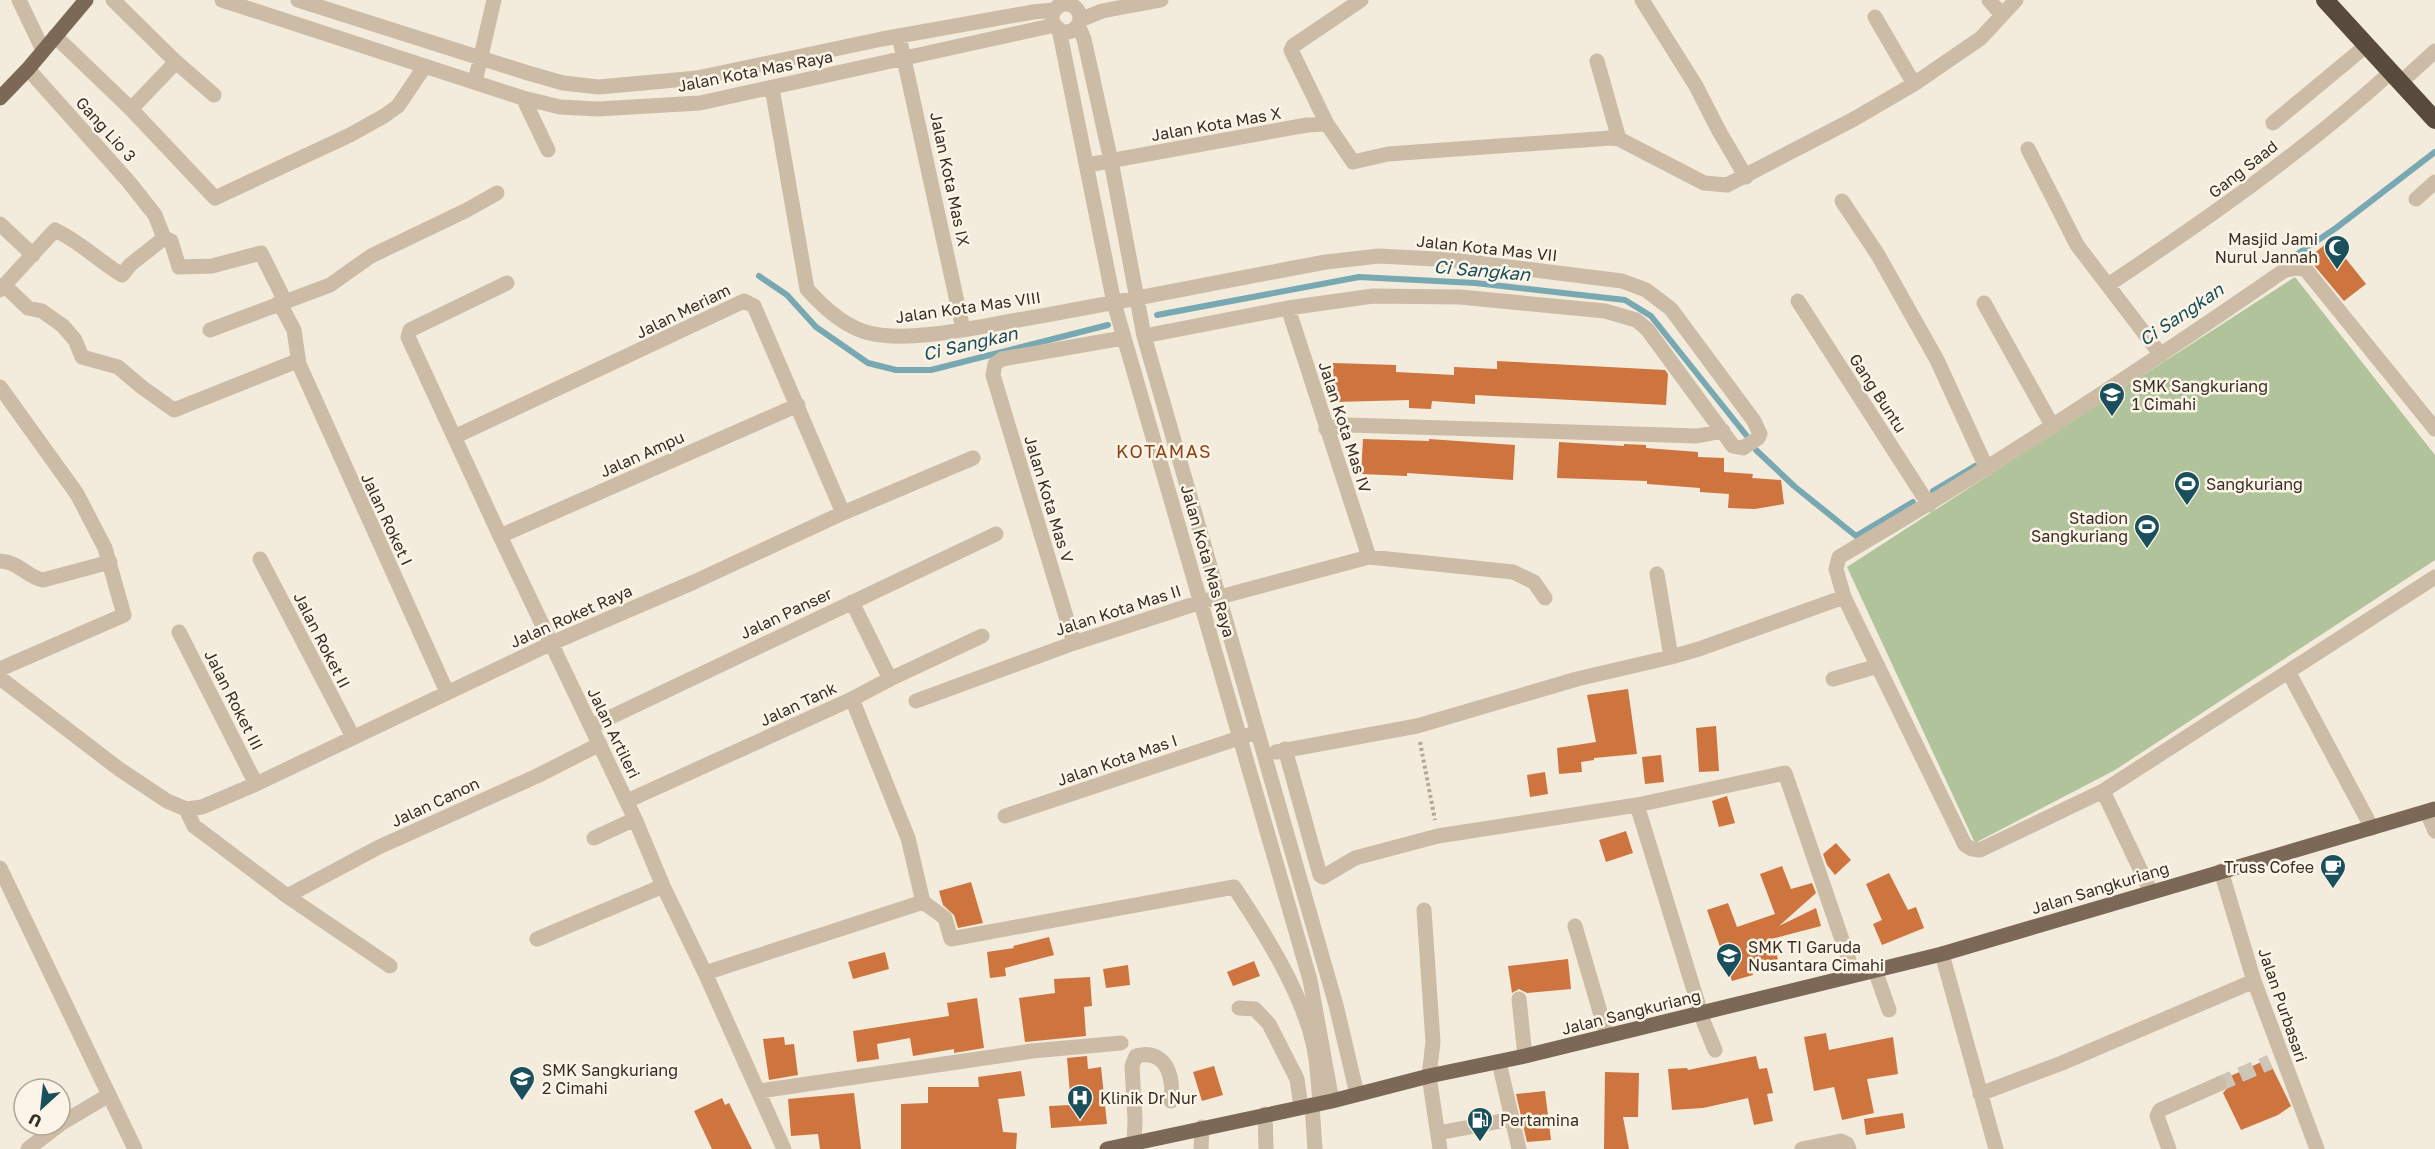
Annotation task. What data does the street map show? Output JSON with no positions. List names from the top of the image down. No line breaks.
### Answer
{"streets":{"main road":["Jalan Sangkuriang"],"street":["Jalan Kota Mas Raya","Jalan Kota Mas X","Gang Lio 3","Gang Saad","Jalan Kota Mas IX","Jalan Kota Mas VII","Jalan Kota Mas VIII","Jalan Meriam","Gang Buntu","Jalan Kota Mas IV","Jalan Ampu","Jalan Kota Mas V","Jalan Roket I","Jalan Kota Mas II","Jalan Panser","Jalan Roket Raya","Jalan Roket II","Jalan Roket III","Jalan Tank","Jalan Artileri","Jalan Kota Mas I","Jalan Canon","Jalan Purbasari"]},"crossings":[["Jalan Kota Mas Raya","Jalan Kota Mas X"],["Jalan Kota Mas Raya","Jalan Kota Mas IX"],["Jalan Kota Mas Raya","Jalan Kota Mas VII"],["Jalan Kota Mas Raya","Jalan Kota Mas VIII"],["Jalan Kota Mas Raya","Jalan Kota Mas V"],["Jalan Kota Mas Raya","Jalan Kota Mas II"],["Jalan Kota Mas Raya","Jalan Kota Mas I"],["Jalan Kota Mas Raya","Jalan Sangkuriang"],["Gang Lio 3","Jalan Roket I"],["Jalan Kota Mas IX","Jalan Kota Mas VIII"],["Jalan Kota Mas VII","Jalan Kota Mas VIII"],["Jalan Meriam","Jalan Ampu"],["Jalan Meriam","Jalan Roket Raya"],["Jalan Meriam","Jalan Artileri"],["Jalan Kota Mas IV","Jalan Kota Mas II"],["Jalan Ampu","Jalan Artileri"],["Jalan Kota Mas V","Jalan Kota Mas II"],["Jalan Roket I","Jalan Roket Raya"],["Jalan Panser","Jalan Artileri"],["Jalan Roket Raya","Jalan Roket II"],["Jalan Roket Raya","Jalan Roket III"],["Jalan Roket Raya","Jalan Artileri"],["Jalan Tank","Jalan Artileri"],["Jalan Artileri","Jalan Canon"],["Jalan Sangkuriang","Jalan Purbasari"]],"districts":["KOTAMAS"],"water":["Ci Sangkan"],"places":{"mosque":["Masjid Jami Nurul Jannah"],"school or university":["SMK Sangkuriang 1 Cimahi","SMK TI Garuda Nusantara Cimahi","SMK Sangkuriang 2 Cimahi"],"sports":["Sangkuriang","Stadion Sangkuriang"],"cafe":["Truss Cofee"],"hospital":["Klinik Dr Nur"],"fuel station":["Pertamina"]},"north":"bottom left"}
